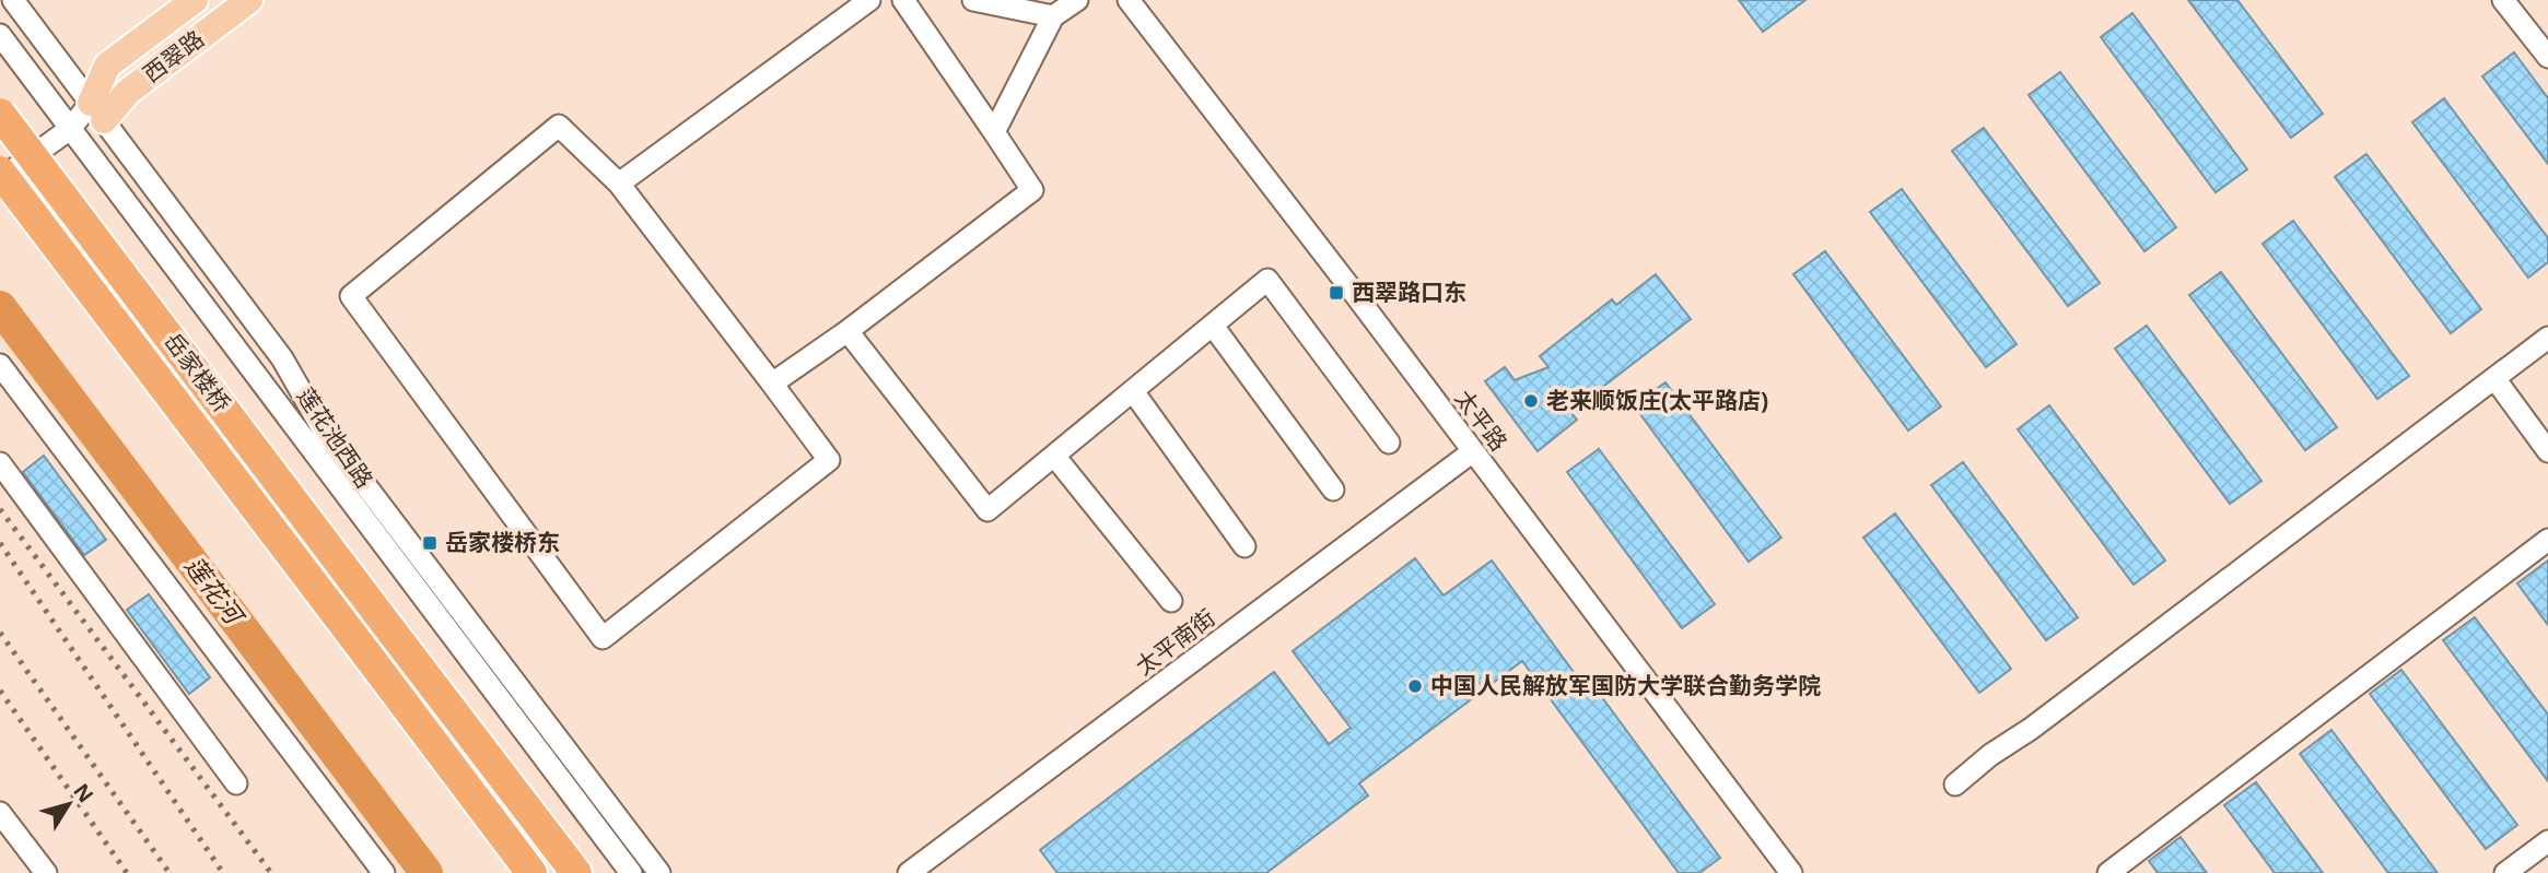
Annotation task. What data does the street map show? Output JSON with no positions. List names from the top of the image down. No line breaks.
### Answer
{"streets":{"highway":["岳家楼桥"],"main road":["西翠路"],"street":["太平路","莲花池西路","太平南街"]},"crossings":[["西翠路","莲花池西路"],["太平路","太平南街"]],"water":["莲花河"],"places":{"transit":["西翠路口东","岳家楼桥东"],"other":["老来顺饭庄(太平路店)","中国人民解放军国防大学联合勤务学院"]},"north":"top right"}
